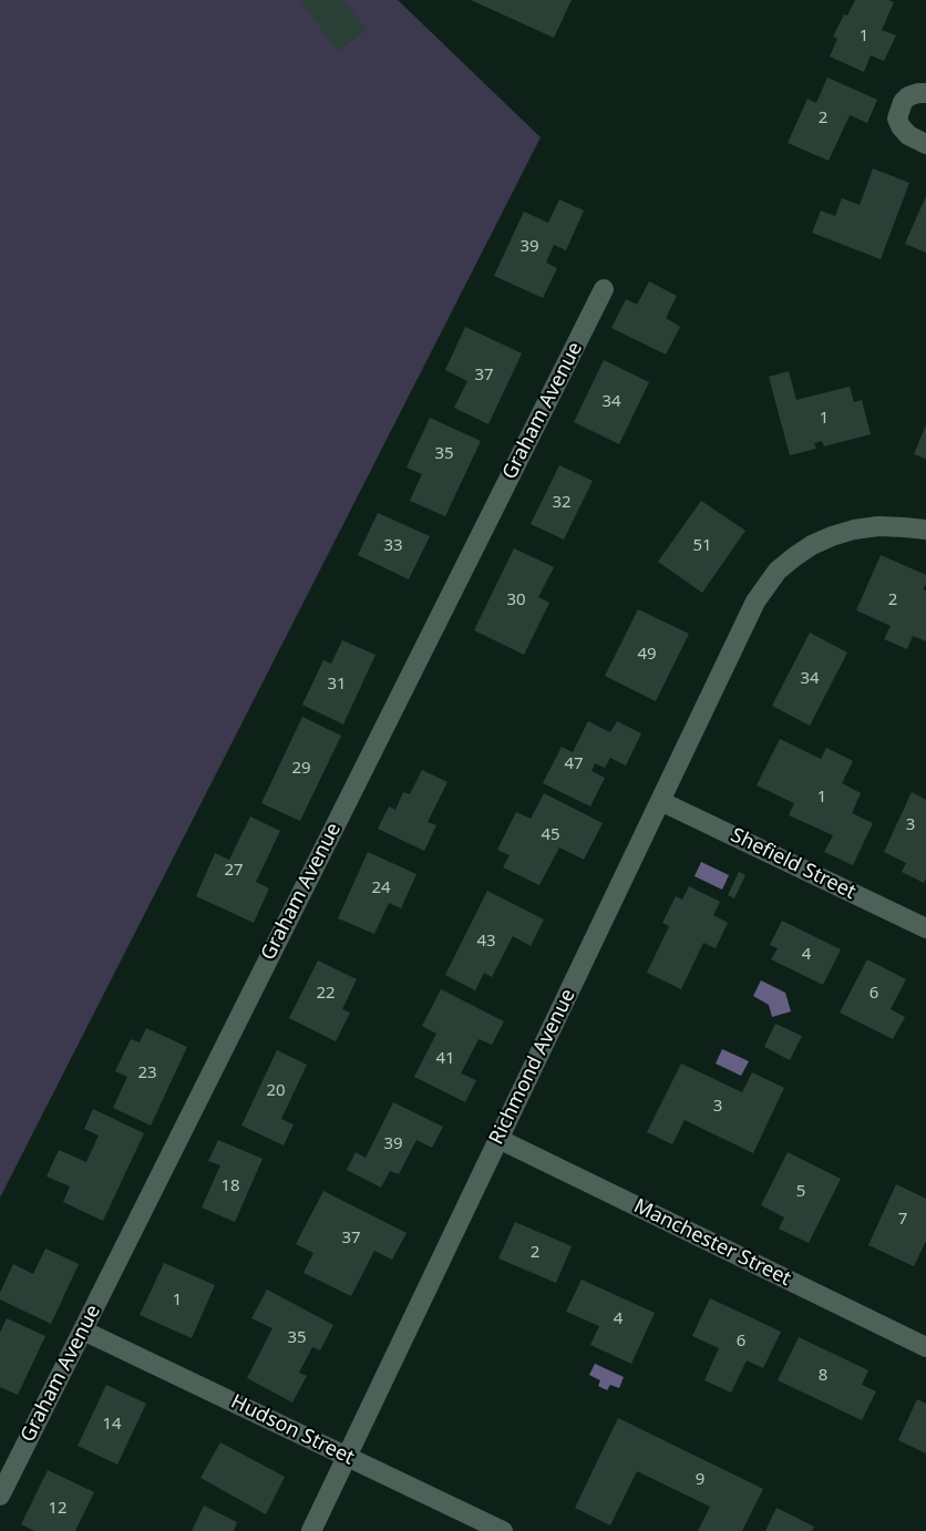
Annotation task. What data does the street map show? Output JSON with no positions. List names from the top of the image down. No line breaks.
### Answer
{"streets":{"street":["Graham Avenue","Shefield Street","Richmond Avenue","Manchester Street","Hudson Street"]},"crossings":[["Graham Avenue","Hudson Street"],["Shefield Street","Richmond Avenue"],["Richmond Avenue","Manchester Street"],["Richmond Avenue","Hudson Street"]],"house_numbers":["1","2","39","37","34","1","35","32","33","51","30","2","49","34","31","47","29","1","3","45","27","24","43","4","22","6","41","23","20","3","39","18","5","7","37","2","1","4","35","6","8","14","9","12"]}
